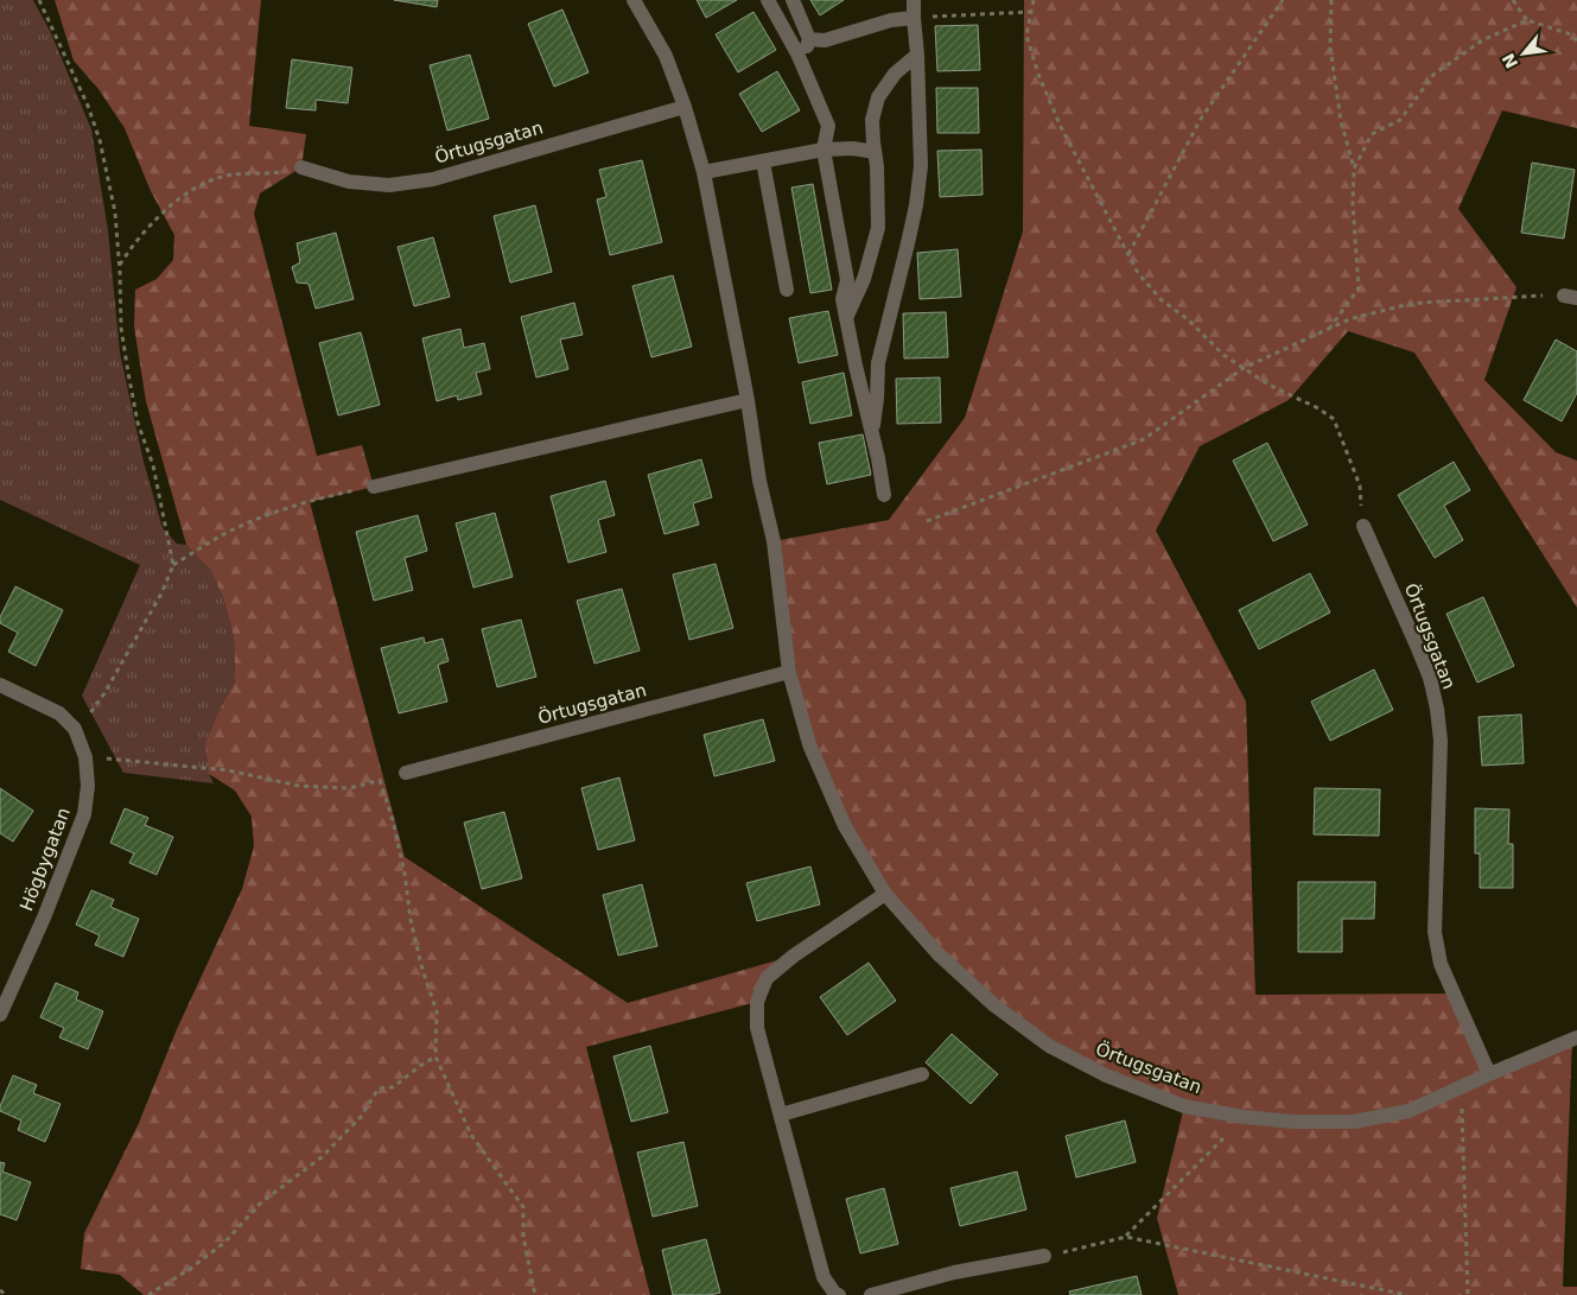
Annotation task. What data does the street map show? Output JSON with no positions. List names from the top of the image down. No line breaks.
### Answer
{"streets":{"street":["Örtugsgatan","Högbygatan"]},"north":"bottom left"}
